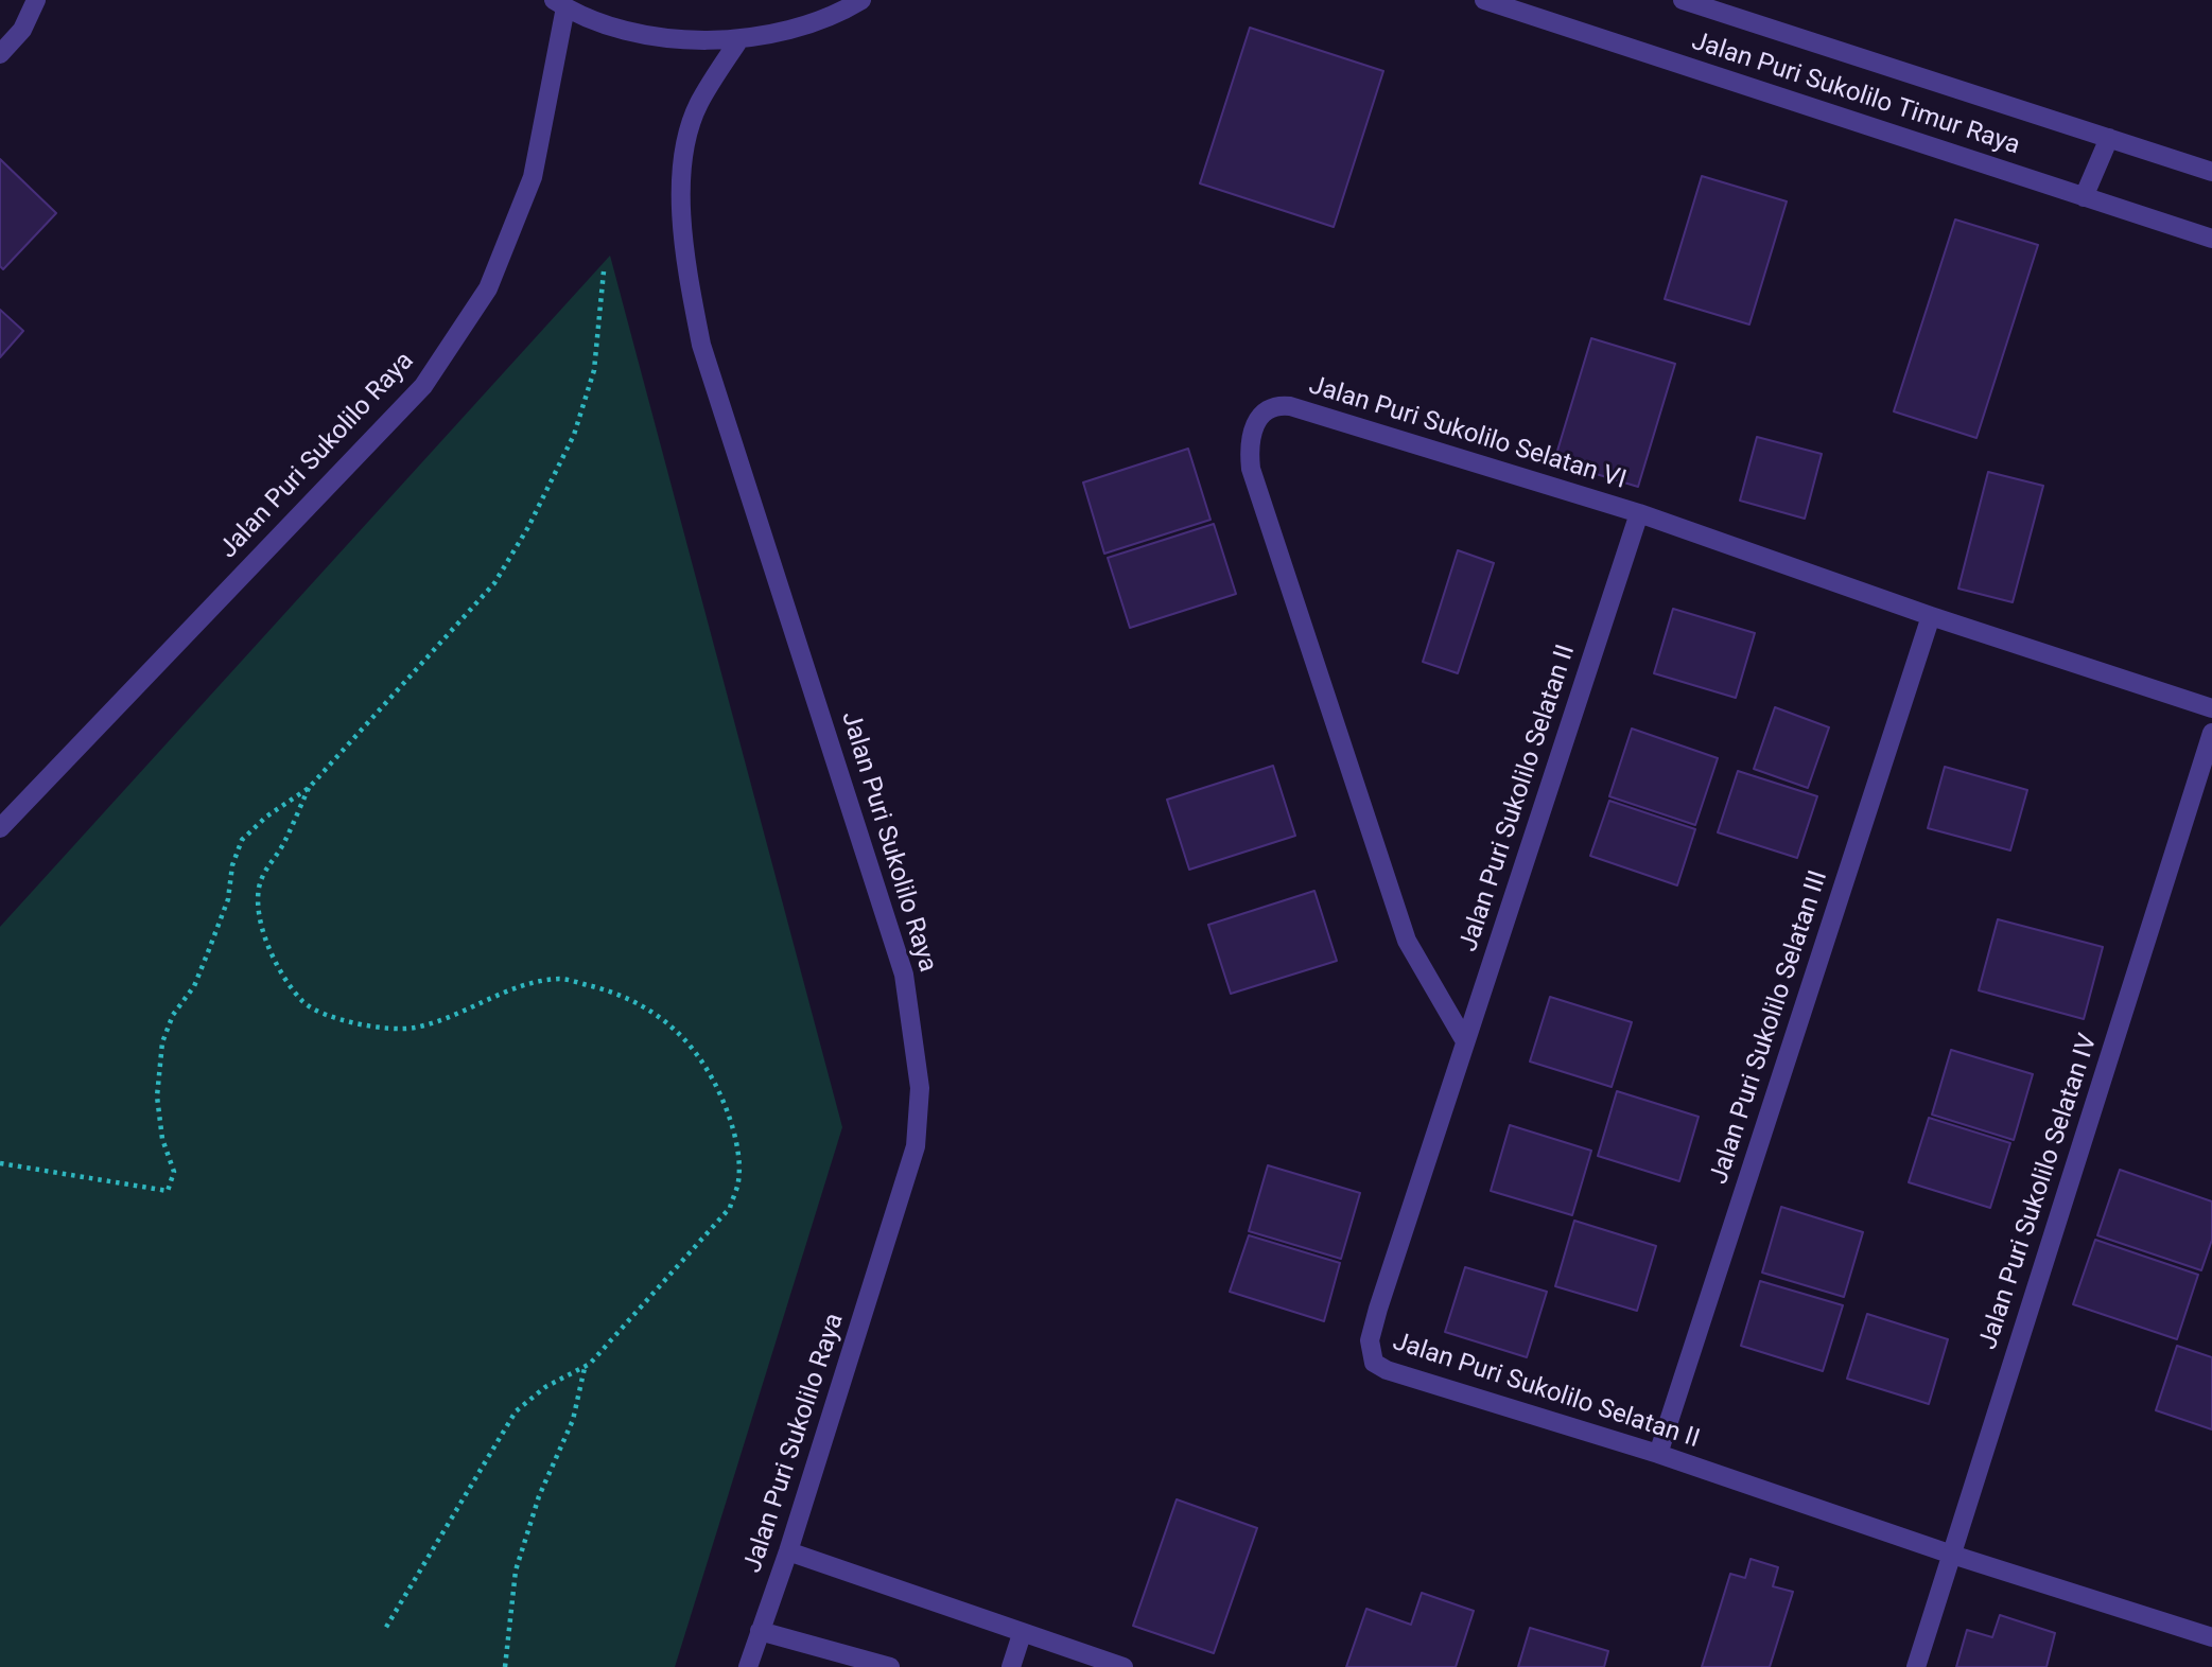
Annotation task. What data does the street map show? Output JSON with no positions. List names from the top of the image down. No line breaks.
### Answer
{"streets":{"street":["Jalan Puri Sukolilo Timur Raya","Jalan Puri Sukolilo Selatan VI","Jalan Puri Sukolilo Raya","Jalan Puri Sukolilo Selatan II","Jalan Puri Sukolilo Selatan III","Jalan Puri Sukolilo Selatan IV"]},"crossings":[["Jalan Puri Sukolilo Selatan VI","Jalan Puri Sukolilo Selatan II"],["Jalan Puri Sukolilo Selatan VI","Jalan Puri Sukolilo Selatan III"],["Jalan Puri Sukolilo Selatan II","Jalan Puri Sukolilo Selatan III"],["Jalan Puri Sukolilo Selatan II","Jalan Puri Sukolilo Selatan IV"]]}
